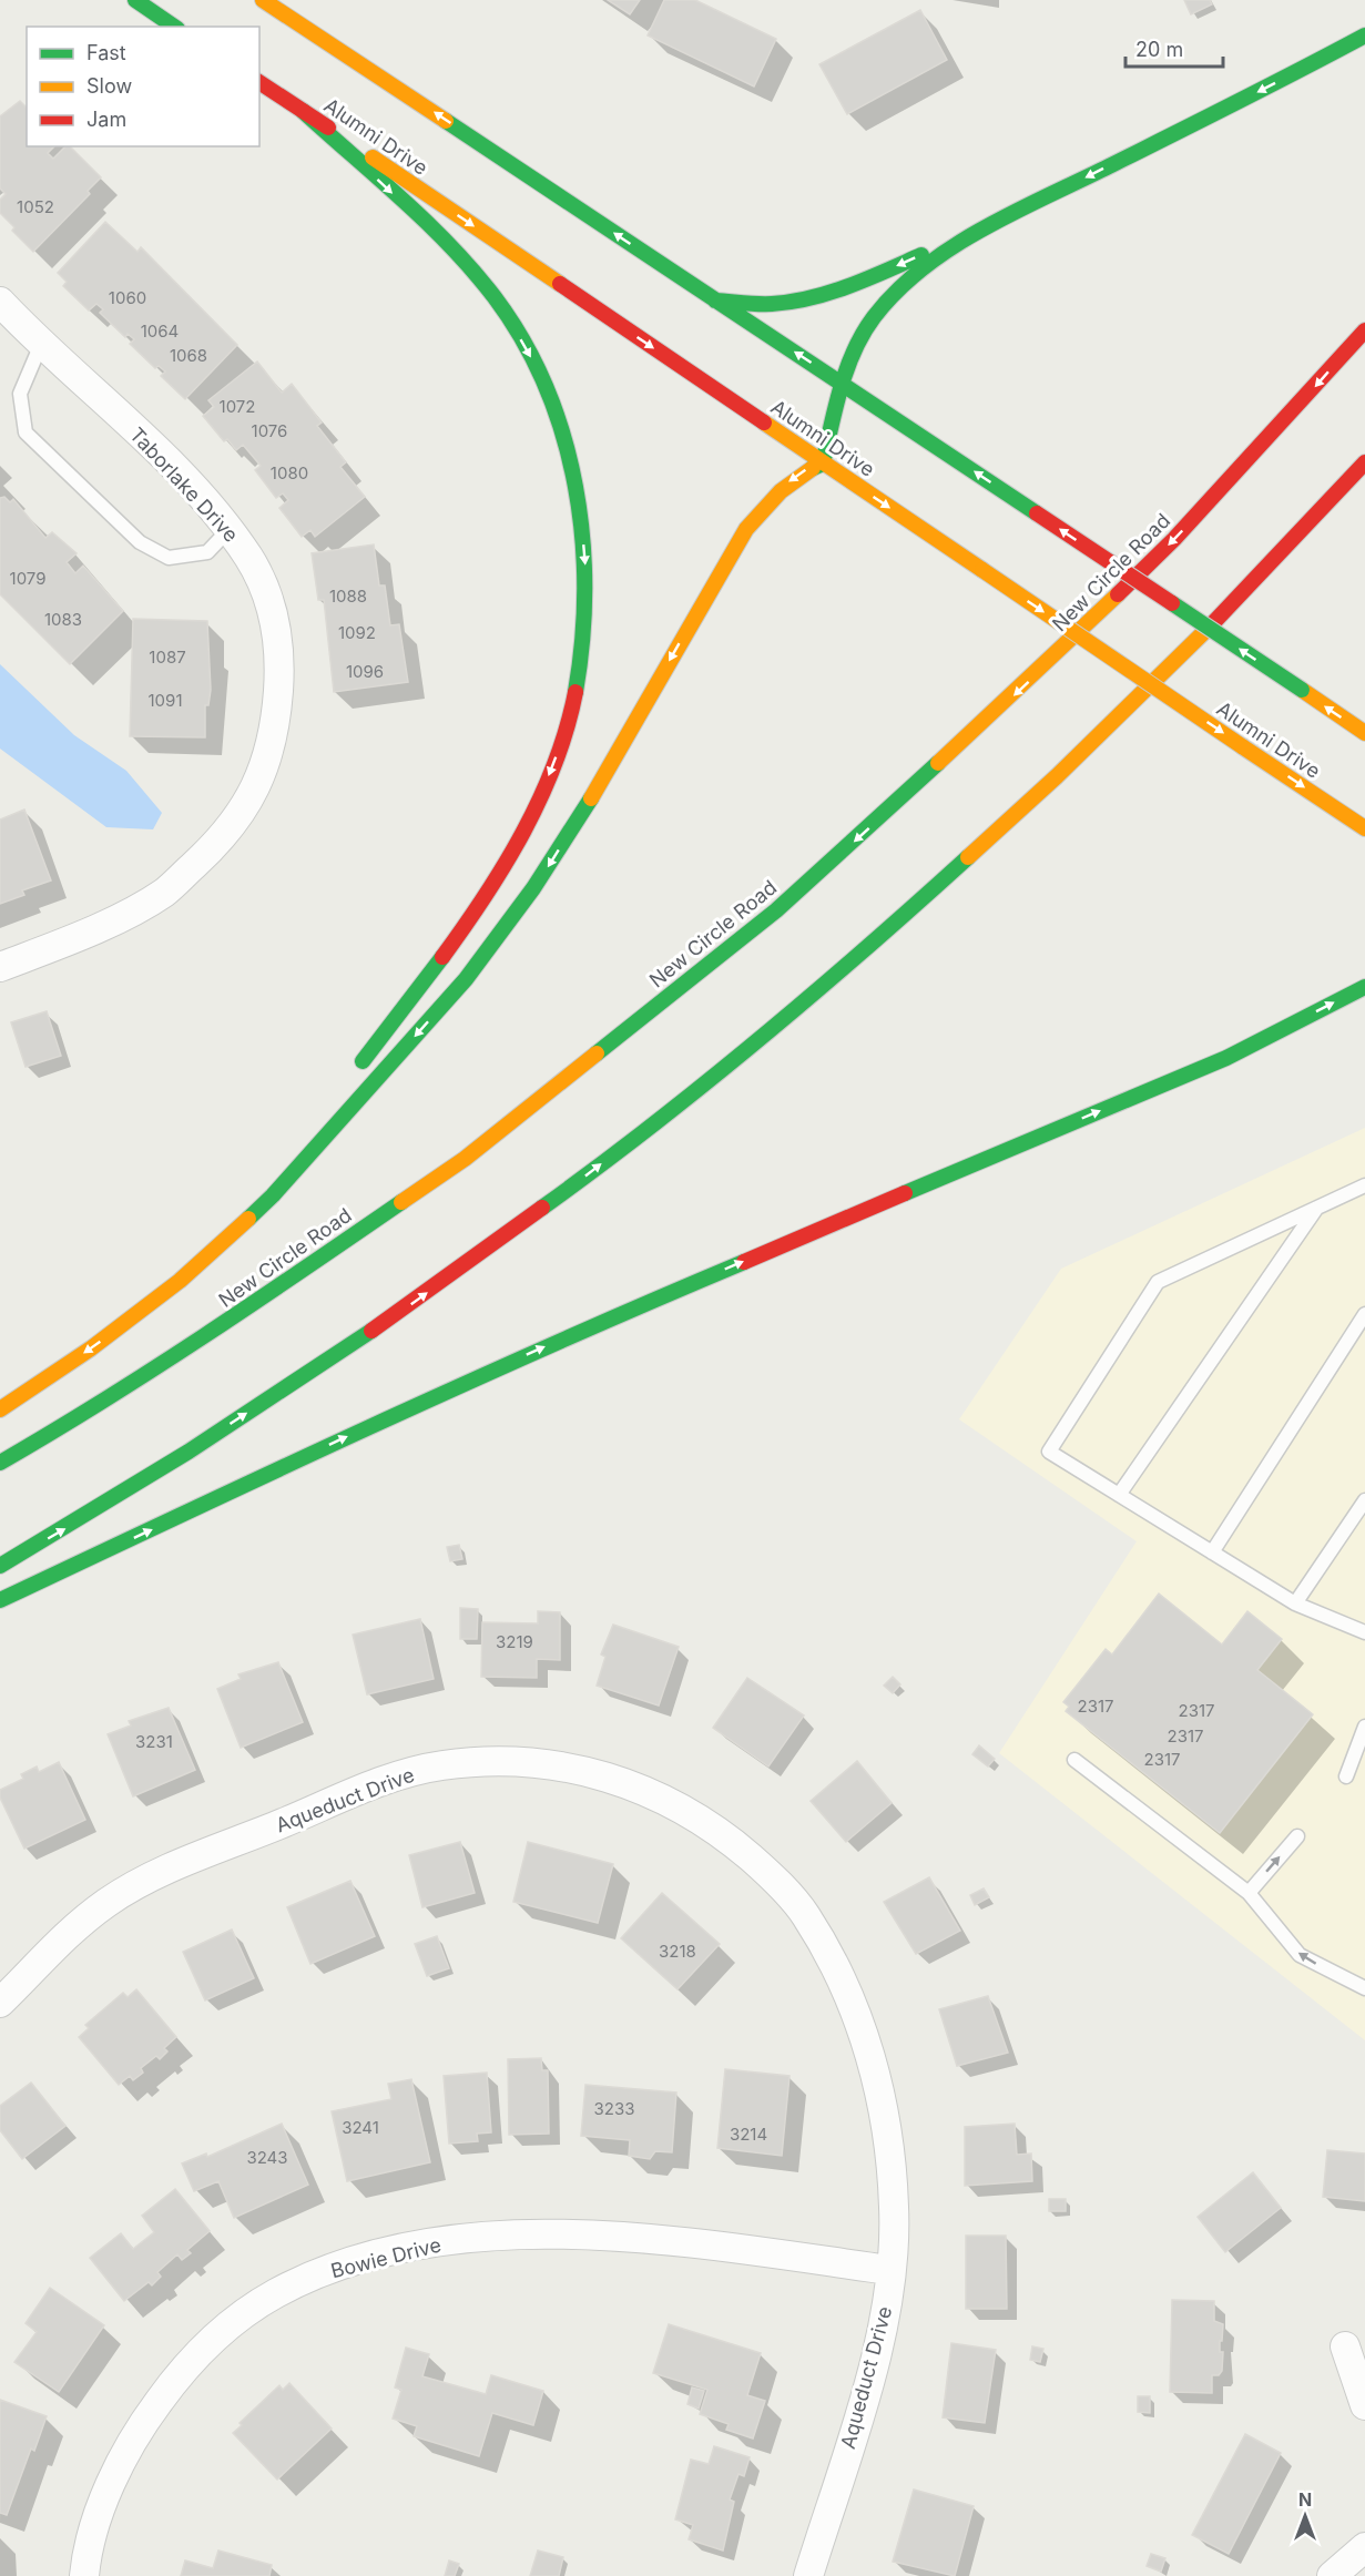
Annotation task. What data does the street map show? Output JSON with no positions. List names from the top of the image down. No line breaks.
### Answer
{"streets":{"main road":["Alumni Drive","New Circle Road"],"street":["Taborlake Drive","Aqueduct Drive","Bowie Drive"]},"crossings":[["Aqueduct Drive","Bowie Drive"]],"house_numbers":["1052","1060","1064","1068","1072","1076","1080","1079","1088","1083","1092","1087","1096","1091","3219","2317","2317","2317","3231","2317","3218","3233","3241","3214","3243"],"legend":["Fast","Slow","Jam"],"scale_bar":"20 m","north":"top"}
